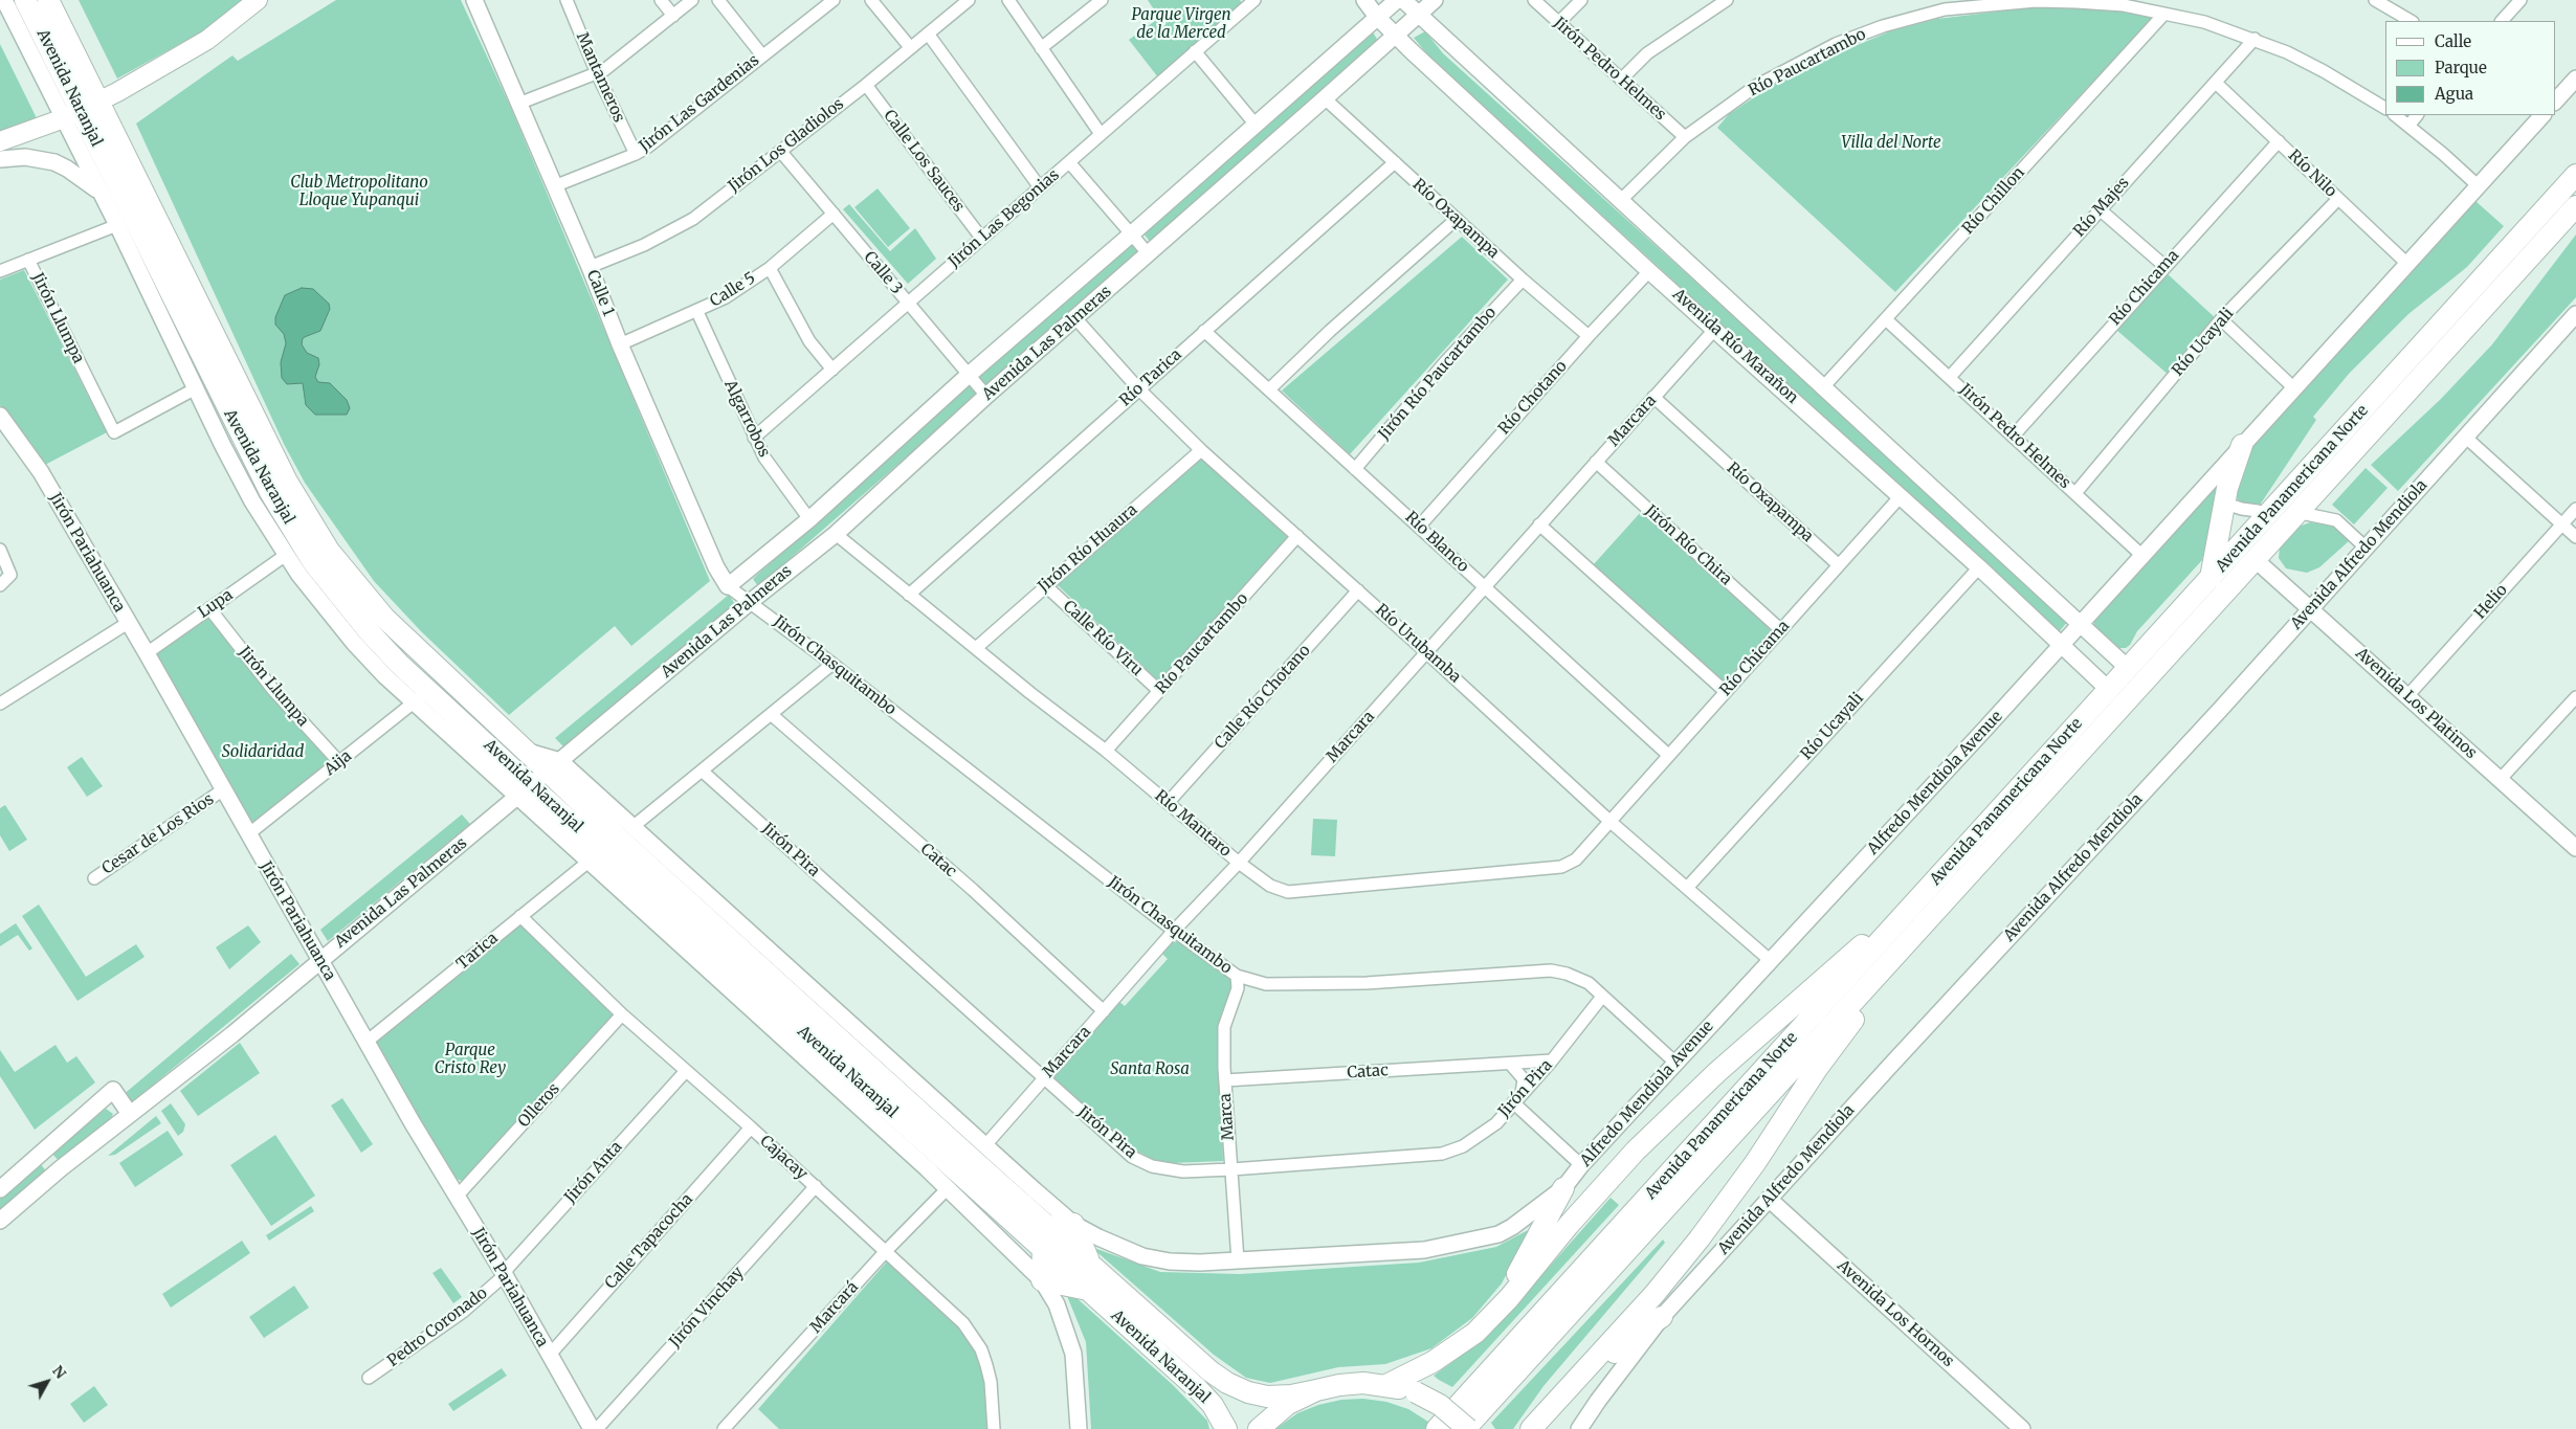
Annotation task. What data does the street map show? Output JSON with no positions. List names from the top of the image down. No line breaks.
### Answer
{"streets":{"highway":["Avenida Naranjal","Avenida Panamericana Norte"],"main road":["Calle 1","Avenida Las Palmeras","Avenida Río Marañon","Jirón Pariahuanca","Avenida Alfredo Mendiola","Avenida Los Platinos","Alfredo Mendiola Avenue","Avenida Los Hornos"],"street":["Río Paucartambo","Jirón Pedro Helmes","Mantameros","Jirón Las Gardenias","Jirón Los Gladiolos","Calle Los Sauces","Río Nilo","Río Chillon","Río Majes","Jirón Las Begonias","Río Oxapampa","Calle 3","Río Chicama","Calle 5","Jirón Llumpa","Río Ucayali","Jirón Río Paucartambo","Río Tarica","Río Chotano","Algarrobos","Marcara","Río Blanco","Jirón Río Chira","Jirón Río Huaura","Helio","Lupa","Calle Río Viru","Río Urubamba","Jirón Chasquitambo","Calle Río Chotano","Aija","Río Mantaro","Cesar de Los Rios","Jirón Pira","Catac","Tarica","Olleros","Marca","Cajacay","Jirón Anta","Calle Tapacocha","Jirón Vinchay","Marcará","Pedro Coronado"]},"crossings":[["Río Paucartambo","Jirón Pedro Helmes"],["Río Paucartambo","Río Chillon"],["Río Paucartambo","Río Majes"],["Río Paucartambo","Avenida Río Marañon"],["Río Paucartambo","Calle Río Viru"],["Río Paucartambo","Río Urubamba"],["Río Paucartambo","Río Mantaro"],["Jirón Pedro Helmes","Río Chillon"],["Jirón Pedro Helmes","Río Majes"],["Jirón Pedro Helmes","Río Chicama"],["Jirón Pedro Helmes","Río Ucayali"],["Mantameros","Jirón Las Gardenias"],["Avenida Naranjal","Jirón Llumpa"],["Avenida Naranjal","Avenida Las Palmeras"],["Avenida Naranjal","Marcara"],["Avenida Naranjal","Lupa"],["Avenida Naranjal","Aija"],["Avenida Naranjal","Alfredo Mendiola Avenue"],["Avenida Naranjal","Tarica"],["Avenida Naranjal","Marcará"],["Jirón Las Gardenias","Calle 1"],["Jirón Los Gladiolos","Calle Los Sauces"],["Jirón Los Gladiolos","Calle 3"],["Jirón Los Gladiolos","Calle 1"],["Calle Los Sauces","Jirón Las Begonias"],["Río Nilo","Río Majes"],["Río Nilo","Río Chicama"],["Río Nilo","Río Ucayali"],["Río Chillon","Avenida Río Marañon"],["Jirón Las Begonias","Calle 3"],["Jirón Las Begonias","Algarrobos"],["Río Oxapampa","Río Chicama"],["Río Oxapampa","Avenida Las Palmeras"],["Río Oxapampa","Jirón Río Paucartambo"],["Río Oxapampa","Río Tarica"],["Río Oxapampa","Río Chotano"],["Río Oxapampa","Marcara"],["Calle 3","Calle 5"],["Calle 3","Avenida Las Palmeras"],["Río Chicama","Avenida Río Marañon"],["Río Chicama","Río Blanco"],["Río Chicama","Jirón Río Chira"],["Río Chicama","Río Urubamba"],["Río Chicama","Río Mantaro"],["Calle 5","Calle 1"],["Calle 5","Algarrobos"],["Calle 1","Avenida Las Palmeras"],["Calle 1","Jirón Chasquitambo"],["Jirón Llumpa","Lupa"],["Jirón Llumpa","Aija"],["Río Ucayali","Avenida Río Marañon"],["Río Ucayali","Río Urubamba"],["Avenida Las Palmeras","Avenida Río Marañon"],["Avenida Las Palmeras","Algarrobos"],["Avenida Las Palmeras","Jirón Pariahuanca"],["Avenida Las Palmeras","Río Urubamba"],["Avenida Las Palmeras","Jirón Chasquitambo"],["Avenida Las Palmeras","Río Mantaro"],["Avenida Río Marañon","Río Chotano"],["Avenida Río Marañon","Marcara"],["Avenida Río Marañon","Avenida Panamericana Norte"],["Avenida Río Marañon","Alfredo Mendiola Avenue"],["Jirón Río Paucartambo","Río Blanco"],["Río Tarica","Río Blanco"],["Río Tarica","Río Urubamba"],["Río Tarica","Río Mantaro"],["Río Chotano","Río Blanco"],["Marcara","Río Blanco"],["Marcara","Jirón Río Chira"],["Marcara","Río Urubamba"],["Marcara","Jirón Chasquitambo"],["Marcara","Río Mantaro"],["Marcara","Jirón Pira"],["Marcara","Catac"],["Avenida Panamericana Norte","Avenida Los Platinos"],["Jirón Río Huaura","Calle Río Viru"],["Jirón Río Huaura","Río Urubamba"],["Jirón Río Huaura","Río Mantaro"],["Jirón Pariahuanca","Lupa"],["Jirón Pariahuanca","Aija"],["Jirón Pariahuanca","Cesar de Los Rios"],["Jirón Pariahuanca","Tarica"],["Jirón Pariahuanca","Olleros"],["Jirón Pariahuanca","Jirón Anta"],["Jirón Pariahuanca","Calle Tapacocha"],["Jirón Pariahuanca","Pedro Coronado"],["Avenida Alfredo Mendiola","Avenida Los Platinos"],["Avenida Alfredo Mendiola","Avenida Los Hornos"],["Helio","Avenida Los Platinos"],["Río Urubamba","Calle Río Chotano"],["Río Urubamba","Alfredo Mendiola Avenue"],["Río Urubamba","Río Mantaro"],["Jirón Chasquitambo","Alfredo Mendiola Avenue"],["Jirón Chasquitambo","Jirón Pira"],["Jirón Chasquitambo","Marca"],["Calle Río Chotano","Río Mantaro"],["Alfredo Mendiola Avenue","Marca"],["Jirón Pira","Catac"],["Jirón Pira","Marca"],["Catac","Marca"],["Tarica","Cajacay"],["Olleros","Cajacay"],["Cajacay","Jirón Anta"],["Cajacay","Calle Tapacocha"],["Cajacay","Jirón Vinchay"],["Cajacay","Marcará"],["Jirón Anta","Pedro Coronado"]],"parks":["Parque Virgen de la Merced","Villa del Norte","Club Metropolitano Lloque Yupanqui","Solidaridad","Parque Cristo Rey","Santa Rosa"],"legend":["Calle","Parque","Agua"],"north":"top right"}
